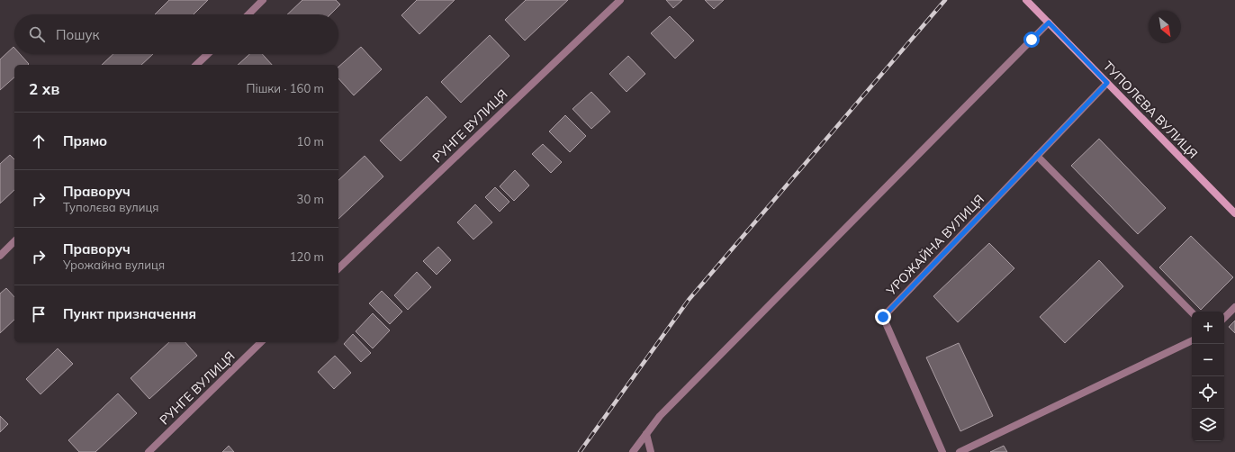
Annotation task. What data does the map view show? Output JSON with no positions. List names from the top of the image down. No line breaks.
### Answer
{"streets":{"main road":["ТУПОЛЄВА ВУЛИЦЯ"],"street":["РУНГЕ ВУЛИЦЯ","УРОЖАЙНА ВУЛИЦЯ"]},"crossings":[["ТУПОЛЄВА ВУЛИЦЯ","УРОЖАЙНА ВУЛИЦЯ"]],"north":"bottom right","page":{"search":"Пошук","heading":["2 хв","Пішки · 160 m"],"list":[["Прямо","10 m"],["Праворуч","Туполєва вулиця","30 m"],["Праворуч","Урожайна вулиця","120 m"],"Пункт призначення"],"map_buttons":["+","−"]}}
